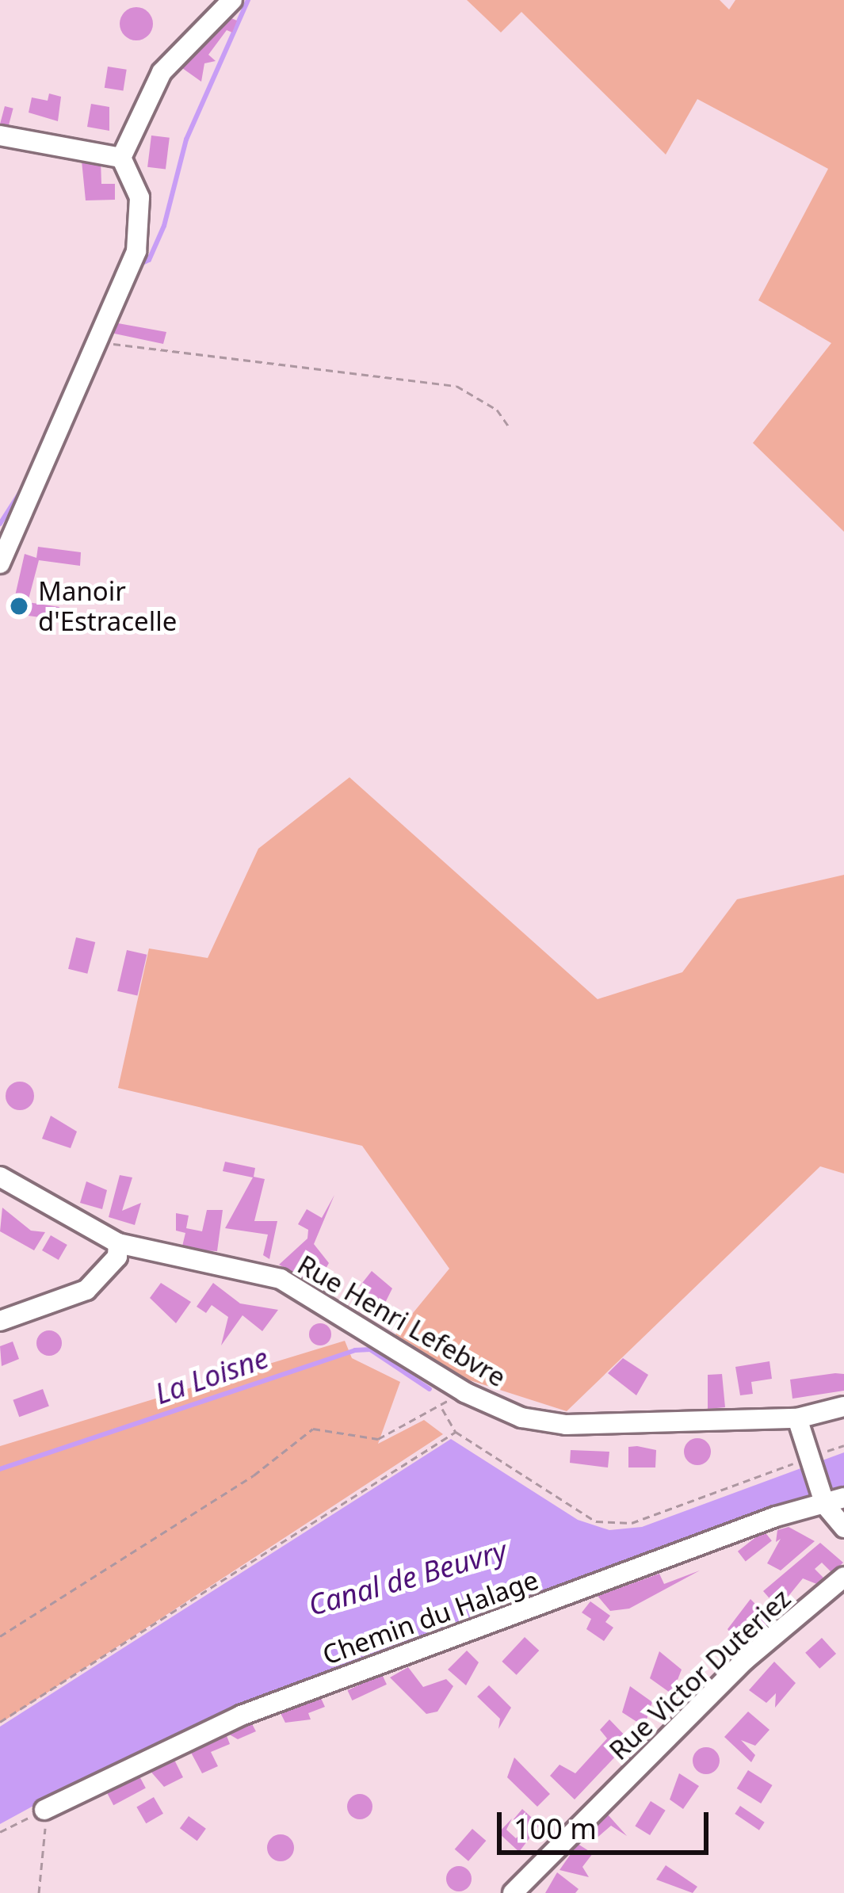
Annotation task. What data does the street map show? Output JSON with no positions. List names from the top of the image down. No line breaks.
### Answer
{"streets":{"street":["Rue Henri Lefebvre","Chemin du Halage","Rue Victor Duteriez"]},"water":["La Loisne","Canal de Beuvry"],"places":["Manoir d'Estracelle"],"scale_bar":"100 m"}
